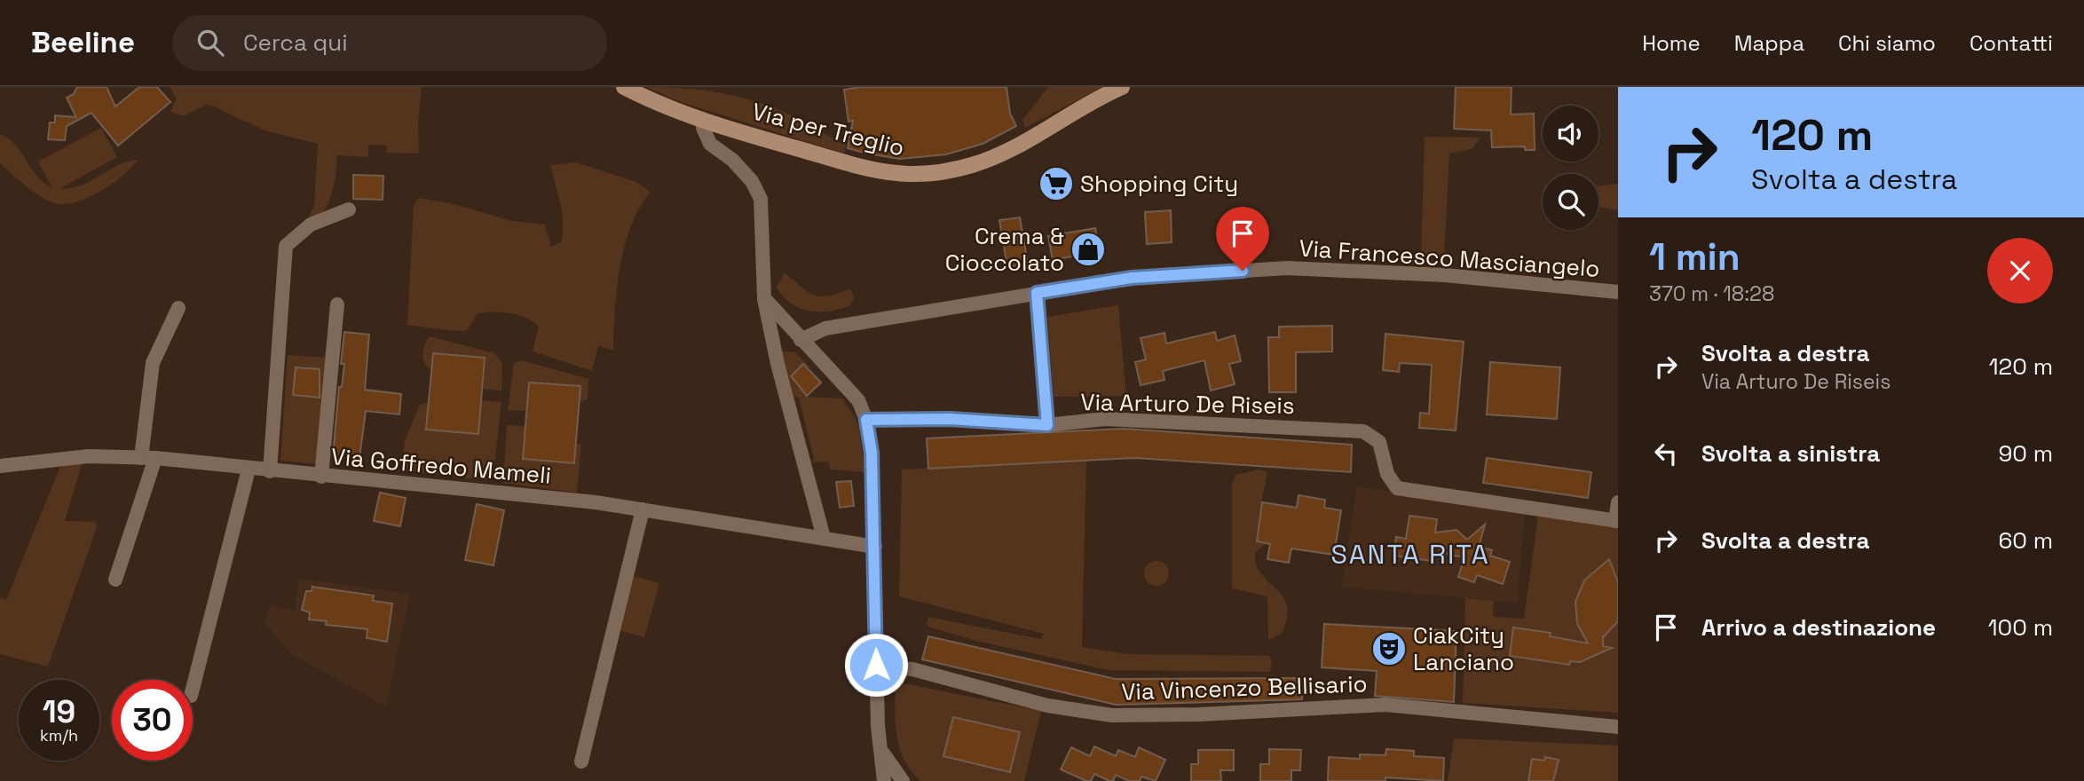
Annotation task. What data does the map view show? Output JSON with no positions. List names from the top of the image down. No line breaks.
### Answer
{"streets":{"main road":["Via per Treglio"],"street":["Via Francesco Masciangelo","Via Arturo De Riseis","Via Goffredo Mameli","Via Vincenzo Bellisario"]},"districts":["SANTA RITA"],"places":{"supermarket":["Shopping City"],"shop":["Crema & Cioccolato"],"theatre":["CiakCity Lanciano"]},"page":{"header":"Beeline","search":"Cerca qui","nav":["Home","Mappa","Chi siamo","Contatti"],"turn":["120 m","Svolta a destra"],"heading":["1 min","370 m · 18:28"],"list":[{"name":"Svolta a destra","note":"Via Arturo De Riseis","value":"120 m"},{"name":"Svolta a sinistra","value":"90 m"},{"name":"Svolta a destra","value":"60 m"},{"name":"Arrivo a destinazione","value":"100 m"}],"speed":"19 km/h","limit":"30"}}
